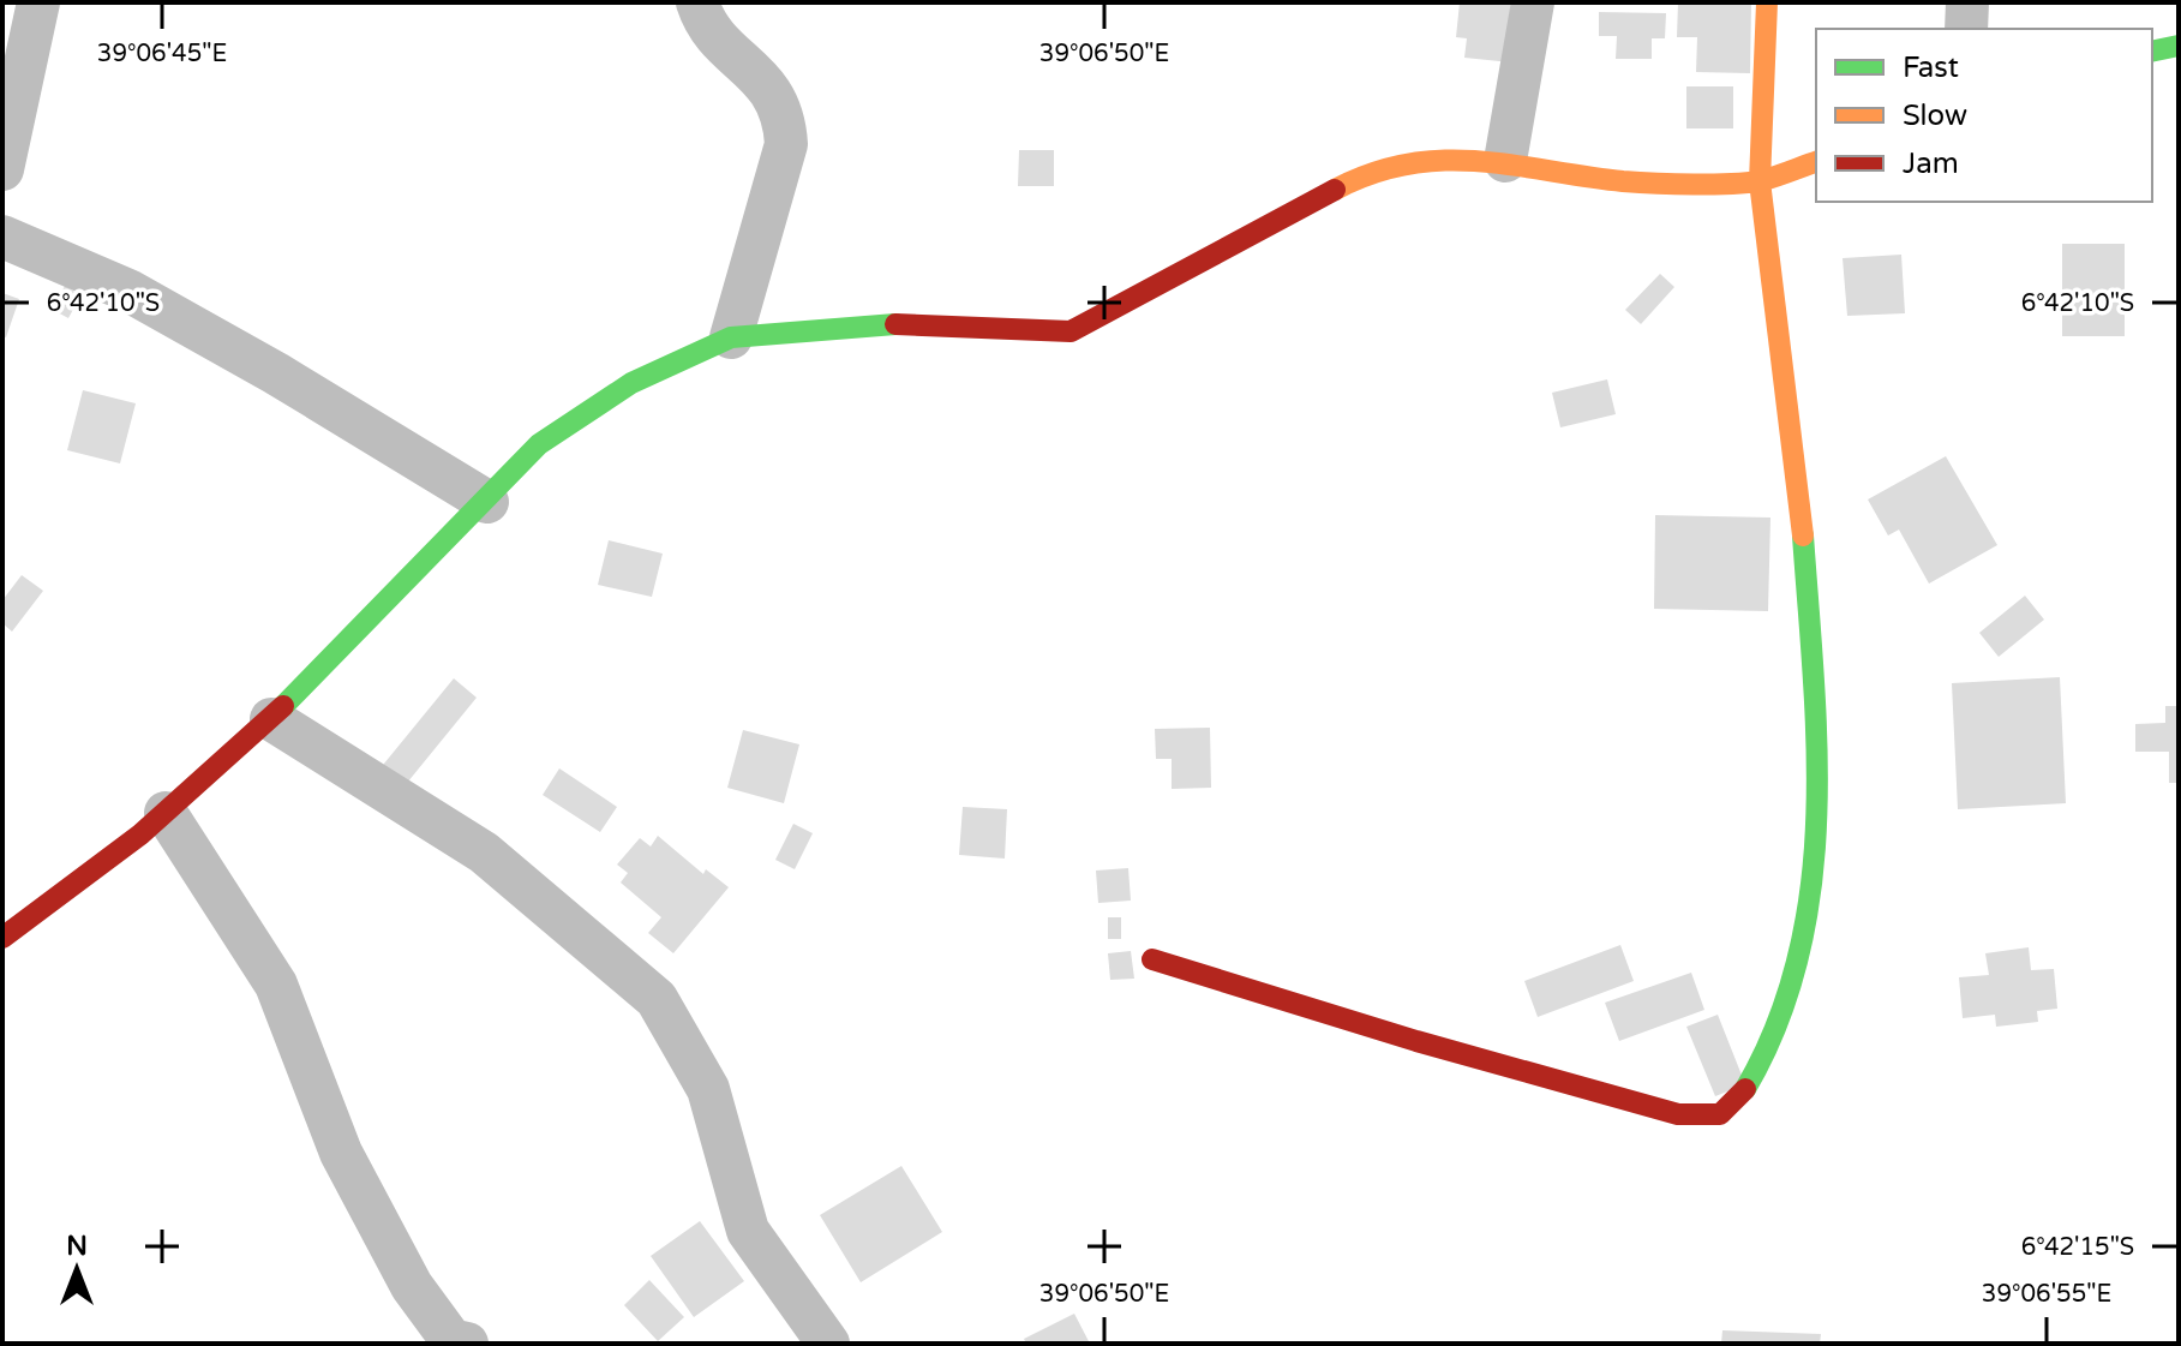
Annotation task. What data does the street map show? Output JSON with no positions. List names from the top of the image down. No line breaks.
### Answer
{"legend":["Fast","Slow","Jam"],"north":"top","coordinates":["39°06'45\"E","39°06'50\"E","6°42'10\"S","6°42'15\"S","39°06'55\"E"]}
